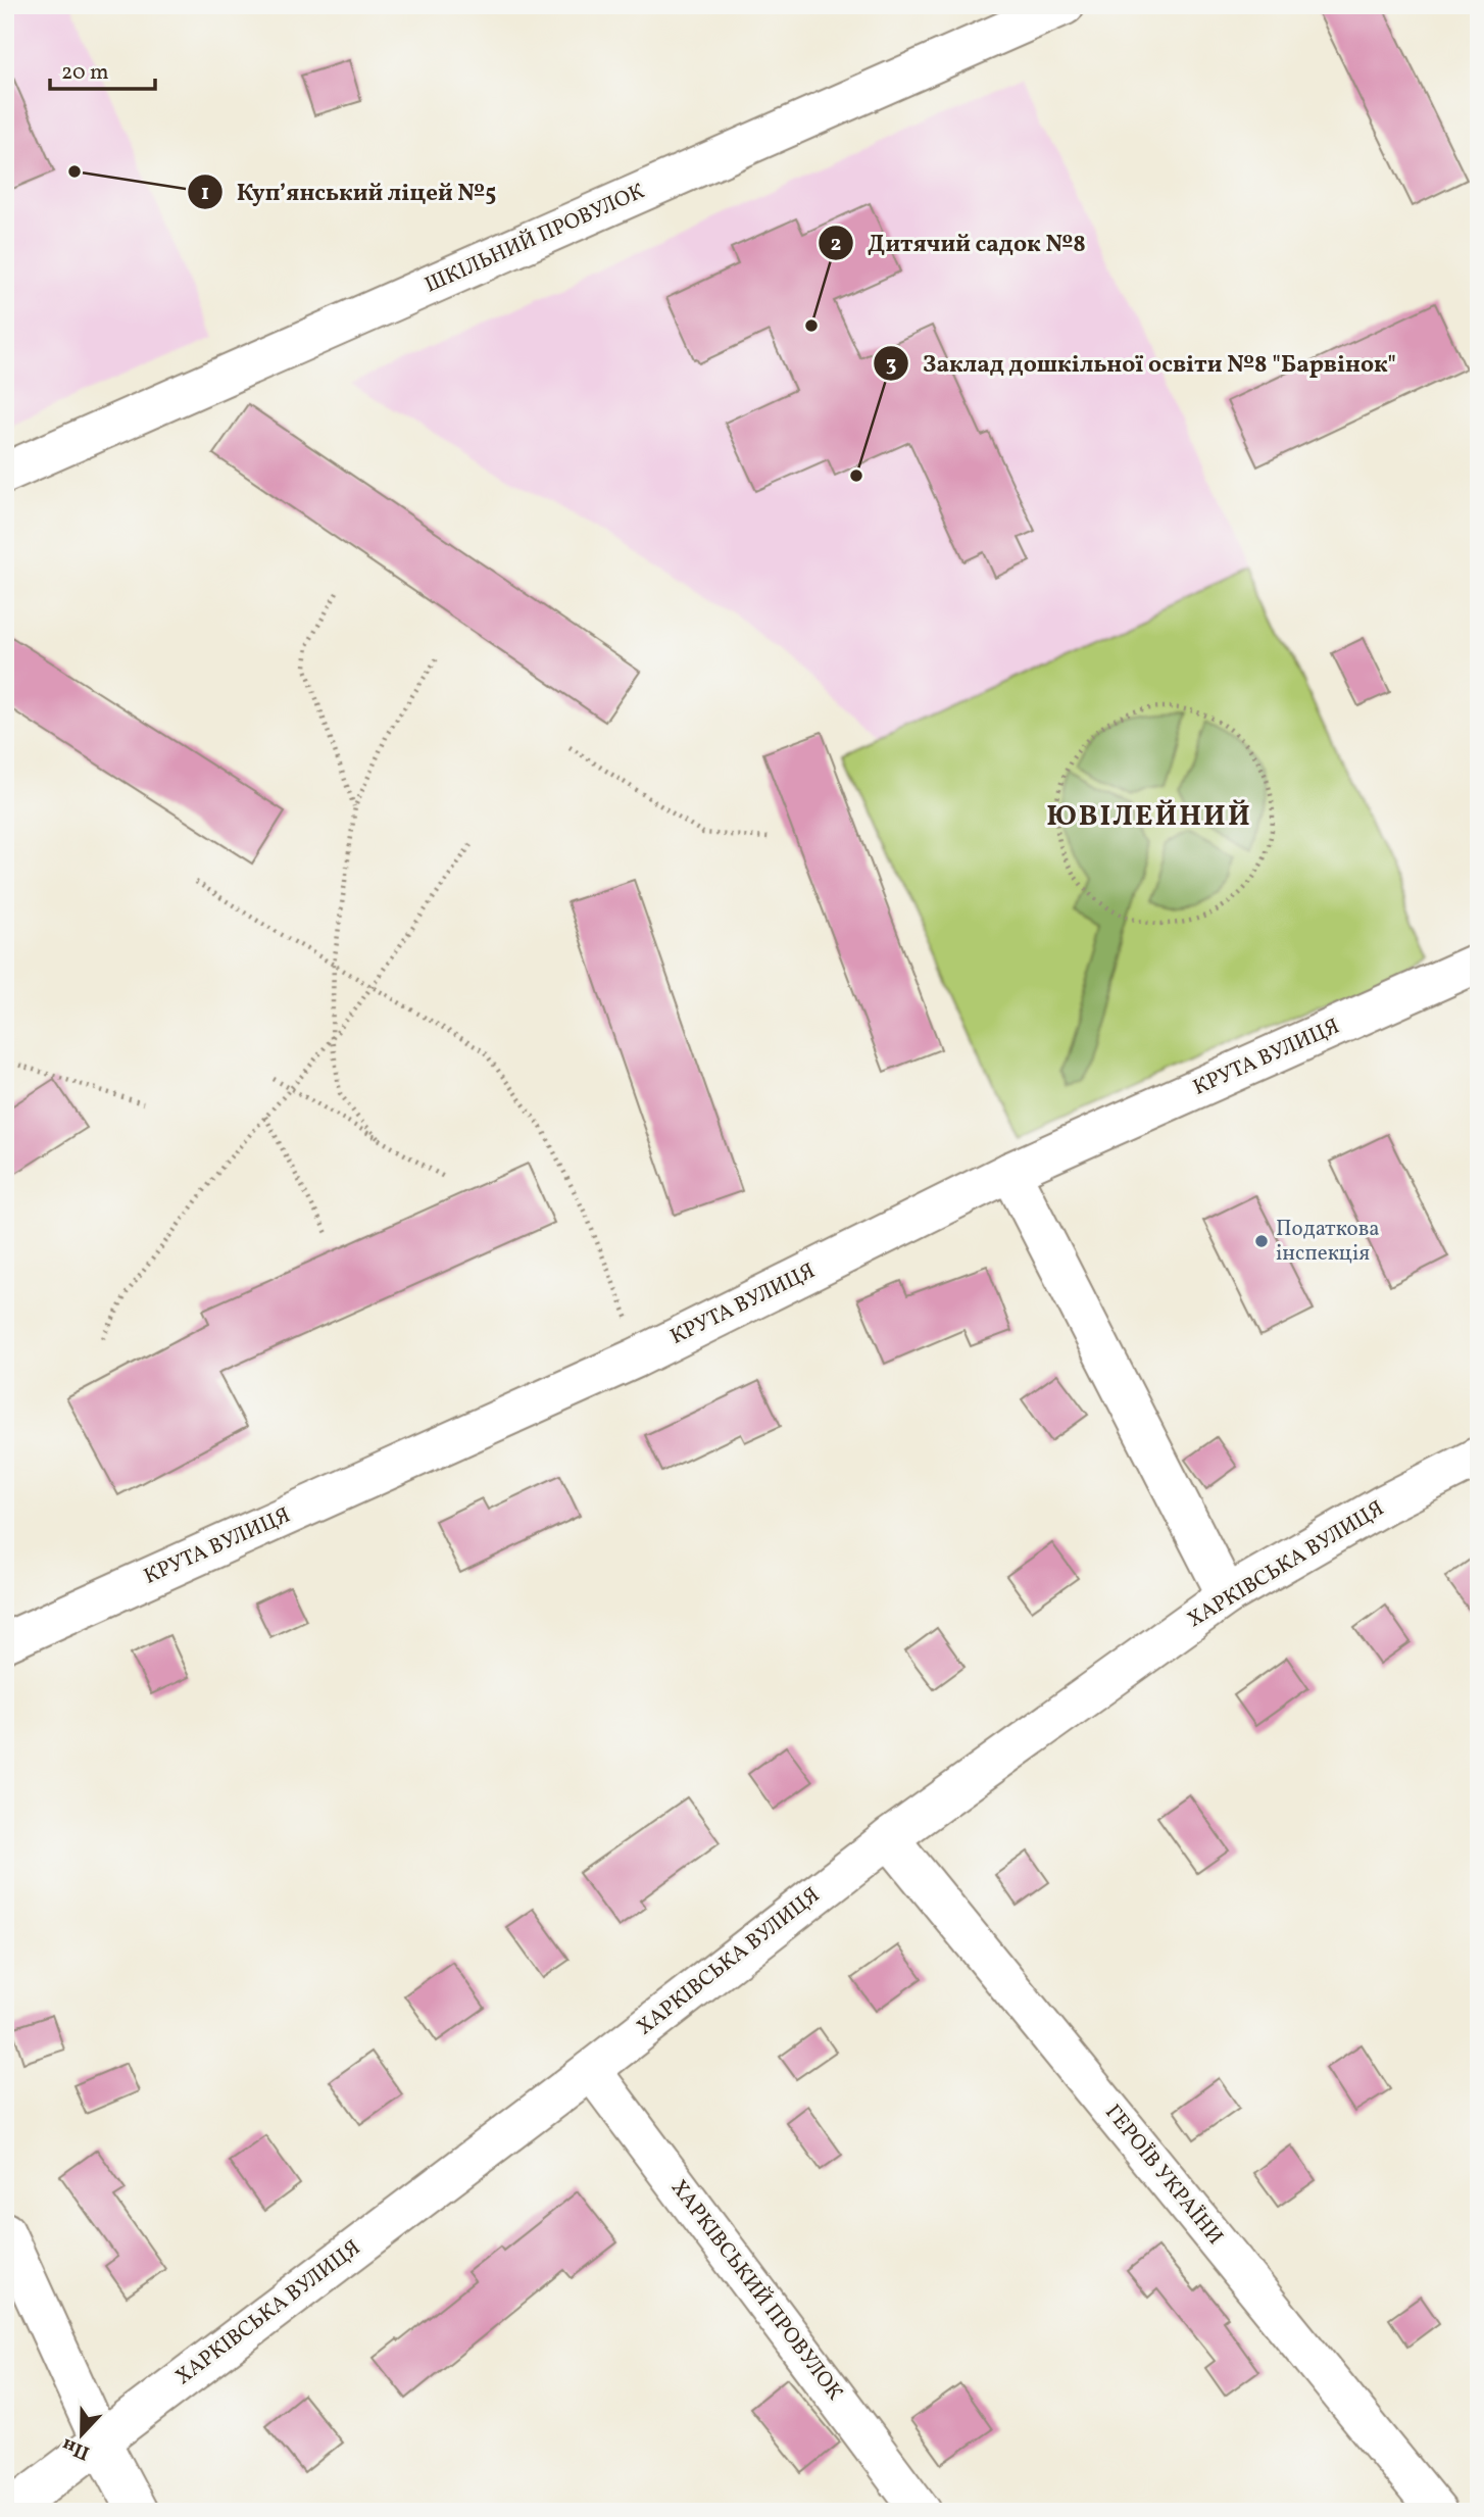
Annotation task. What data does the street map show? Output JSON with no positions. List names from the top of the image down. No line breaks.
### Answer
{"streets":{"street":["ШКІЛЬНИЙ ПРОВУЛОК","КРУТА ВУЛИЦЯ","ХАРКІВСЬКА ВУЛИЦЯ","ГЕРОЇВ УКРАЇНИ","ХАРКІВСЬКИЙ ПРОВУЛОК"]},"crossings":[["ХАРКІВСЬКА ВУЛИЦЯ","ГЕРОЇВ УКРАЇНИ"],["ХАРКІВСЬКА ВУЛИЦЯ","ХАРКІВСЬКИЙ ПРОВУЛОК"]],"districts":["ЮВІЛЕЙНИЙ"],"places":["Куп’янський ліцей №5","Дитячий садок №8","Заклад дошкільної освіти №8 \"Барвінок\"","Податкова інспекція"],"scale_bar":"20 m","north":"bottom"}
